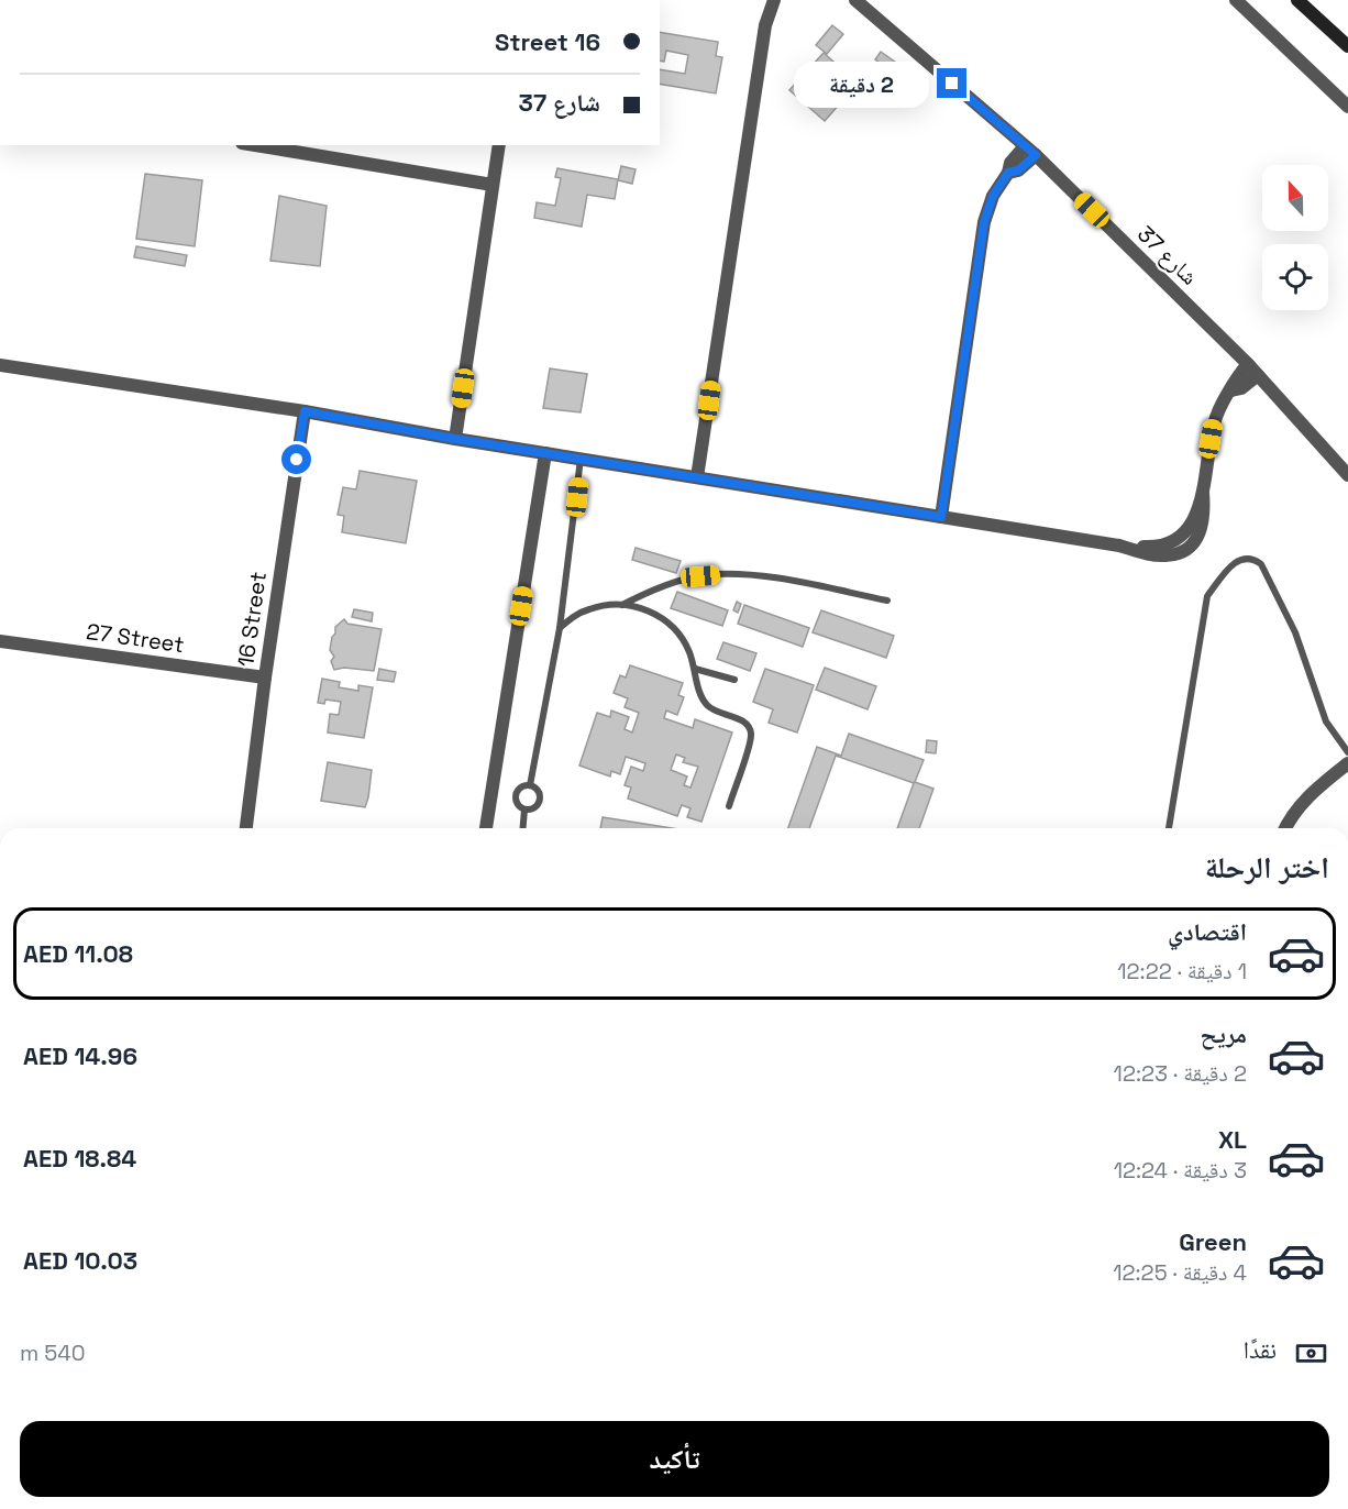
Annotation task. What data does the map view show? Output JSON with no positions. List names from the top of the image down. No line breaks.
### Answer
{"streets":{"street":["شارع 37","16 Street","27 Street"]},"crossings":[["16 Street","27 Street"]],"north":"top","page":{"banner":["16 Street","شارع 37"],"bubble":"2 دقيقة","heading":"اختر الرحلة","list":[{"name":"اقتصادي","note":"1 دقيقة · 12:22","value":"AED 11.08"},{"name":"مريح","note":"2 دقيقة · 12:23","value":"AED 14.96"},{"name":"XL","note":"3 دقيقة · 12:24","value":"AED 18.84"},{"name":"Green","note":"4 دقيقة · 12:25","value":"AED 10.03"}],"pay":["نقدًا","540 m"],"buttons":"تأكيد"}}
